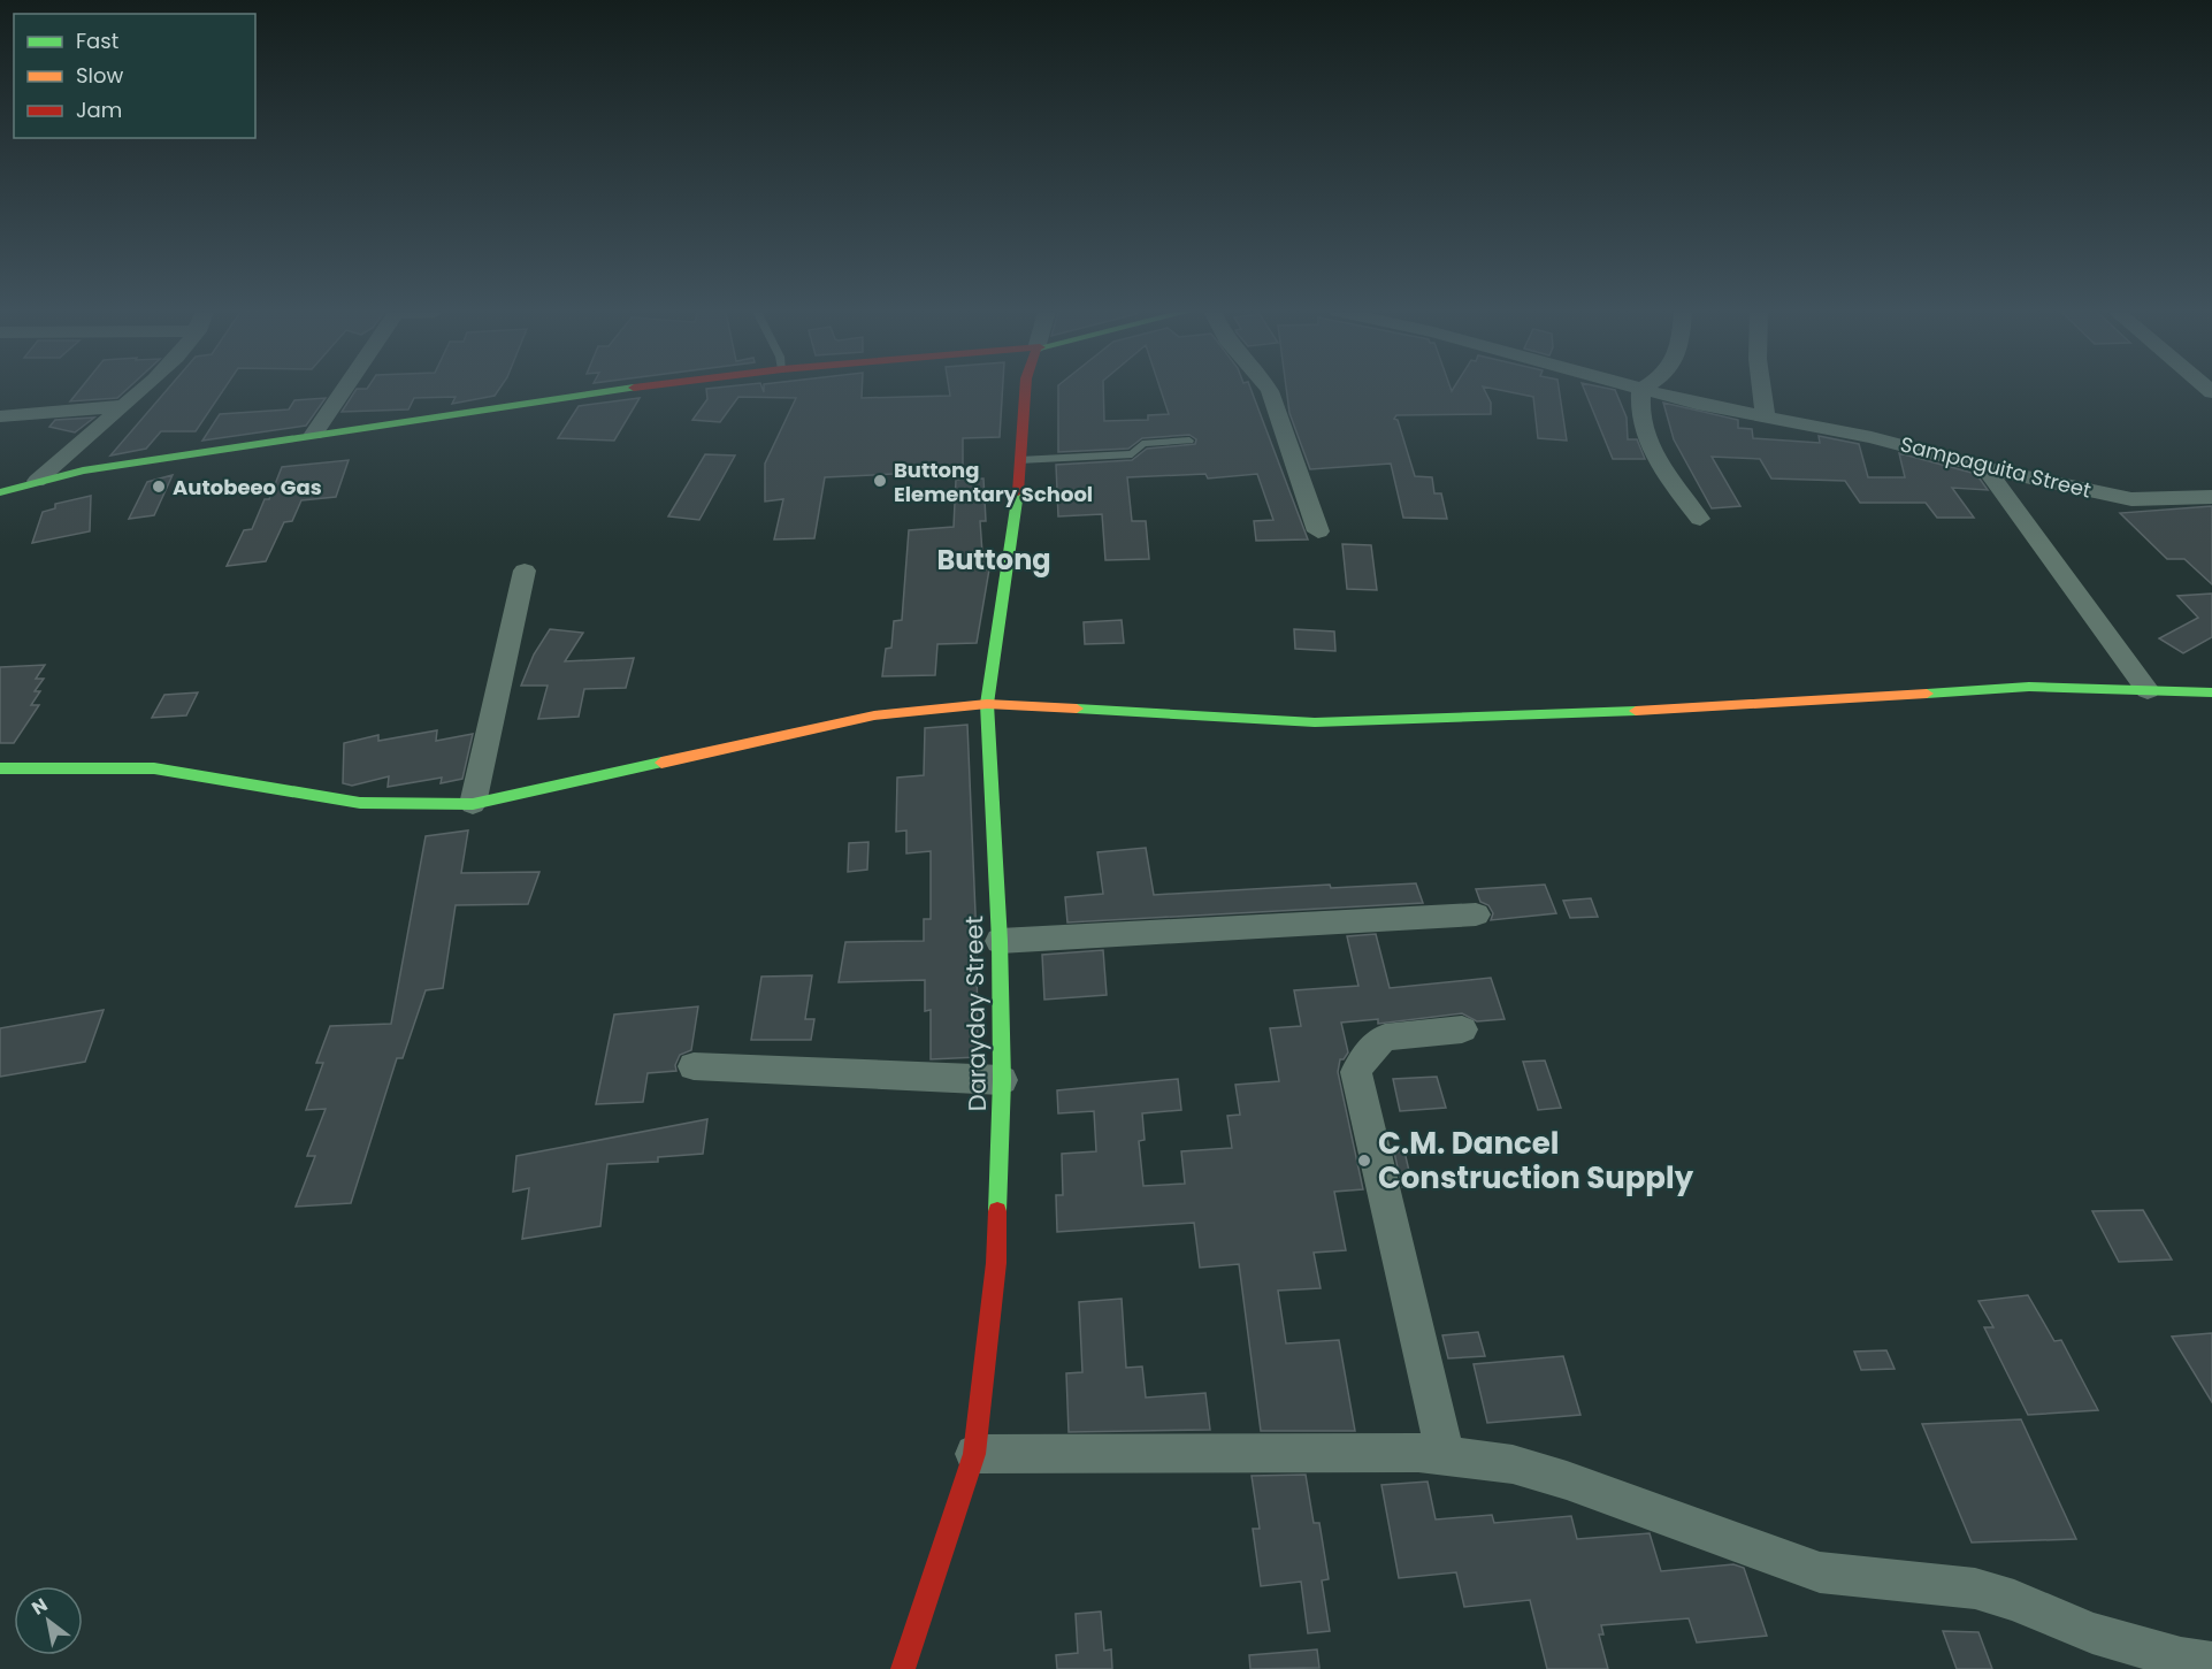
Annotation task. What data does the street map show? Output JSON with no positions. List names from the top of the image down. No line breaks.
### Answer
{"streets":{"street":["Sampaguita Street","Darayday Street"]},"districts":["Buttong"],"places":["Buttong Elementary School","Autobeeo Gas","C.M. Dancel Construction Supply"],"legend":["Fast","Slow","Jam"],"north":"top left"}
